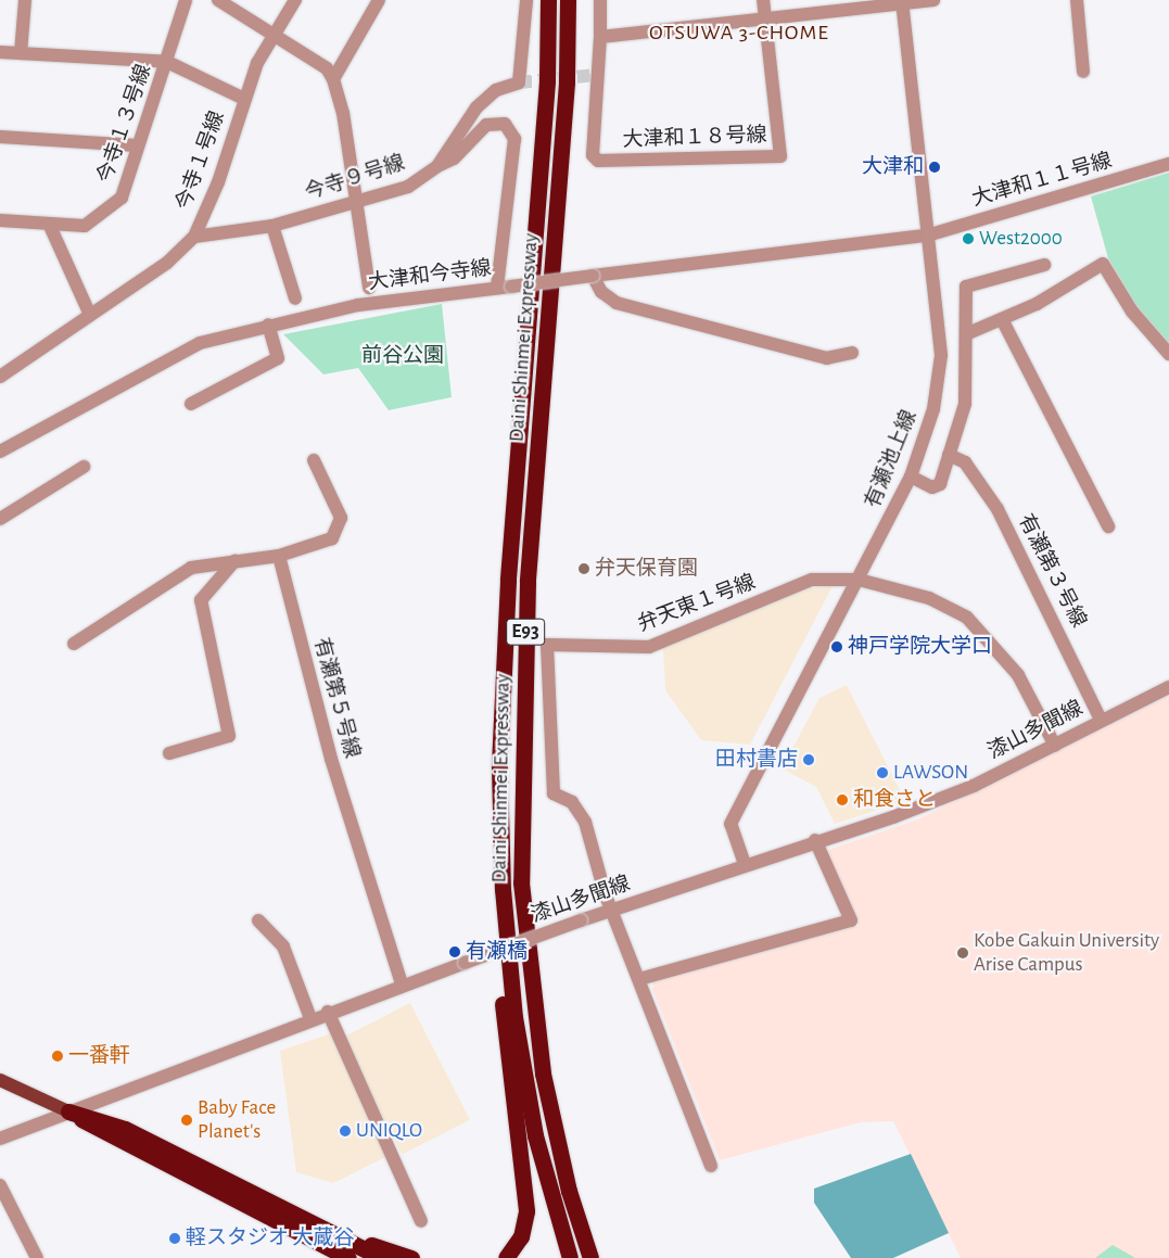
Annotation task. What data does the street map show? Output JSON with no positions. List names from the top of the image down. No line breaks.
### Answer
{"streets":{"highway":["Daini Shinmei Expressway","E93"],"street":["今寺１３号線","大津和１８号線","今寺１号線","今寺９号線","大津和１１号線","大津和今寺線","有瀬池上線","有瀬第３号線","弁天東１号線","有瀬第５号線","漆山多聞線"]},"crossings":[["今寺１号線","今寺９号線"],["大津和１１号線","大津和今寺線"],["大津和１１号線","有瀬池上線"],["大津和今寺線","有瀬池上線"],["有瀬池上線","弁天東１号線"],["有瀬池上線","漆山多聞線"],["有瀬第３号線","漆山多聞線"],["弁天東１号線","漆山多聞線"],["有瀬第５号線","漆山多聞線"]],"districts":["OTSUWA 3-CHOME"],"parks":["前谷公園"],"places":["大津和","West2000","弁天保育園","神戸学院大学口","田村書店","LAWSON","和食さと","有瀬橋","Kobe Gakuin University Arise Campus","一番軒","Baby Face Planet's","UNIQLO","軽スタジオ 大蔵谷"]}
